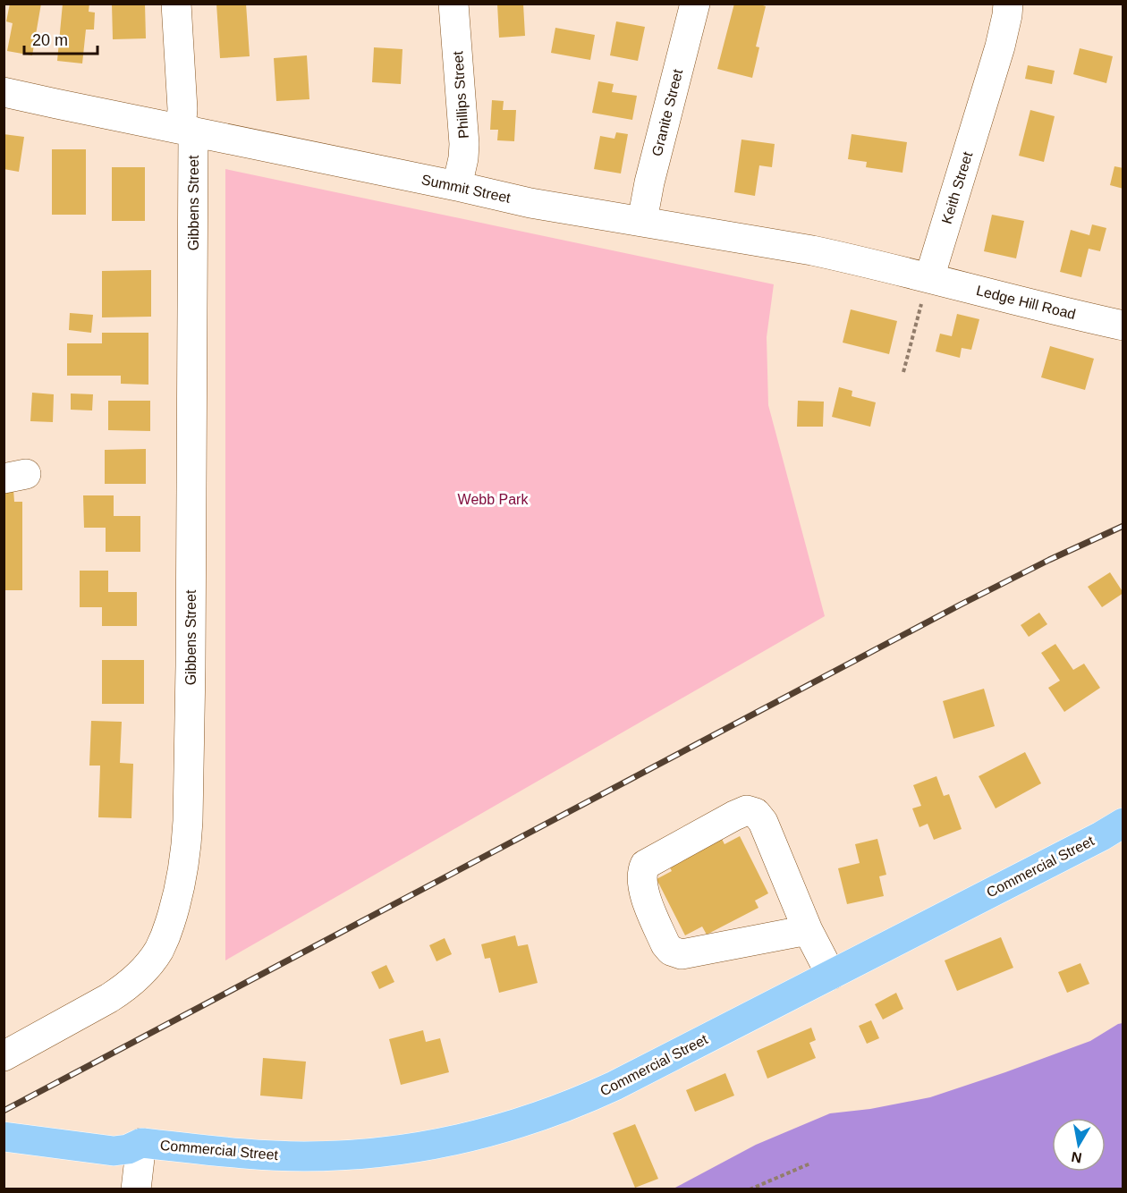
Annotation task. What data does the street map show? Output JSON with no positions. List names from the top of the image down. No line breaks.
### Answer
{"streets":{"main road":["Commercial Street"],"street":["Phillips Street","Granite Street","Keith Street","Summit Street","Gibbens Street","Ledge Hill Road"]},"crossings":[["Phillips Street","Summit Street"],["Granite Street","Summit Street"],["Keith Street","Summit Street"],["Keith Street","Ledge Hill Road"],["Summit Street","Gibbens Street"],["Summit Street","Ledge Hill Road"]],"parks":["Webb Park"],"scale_bar":"20 m","north":"bottom"}
